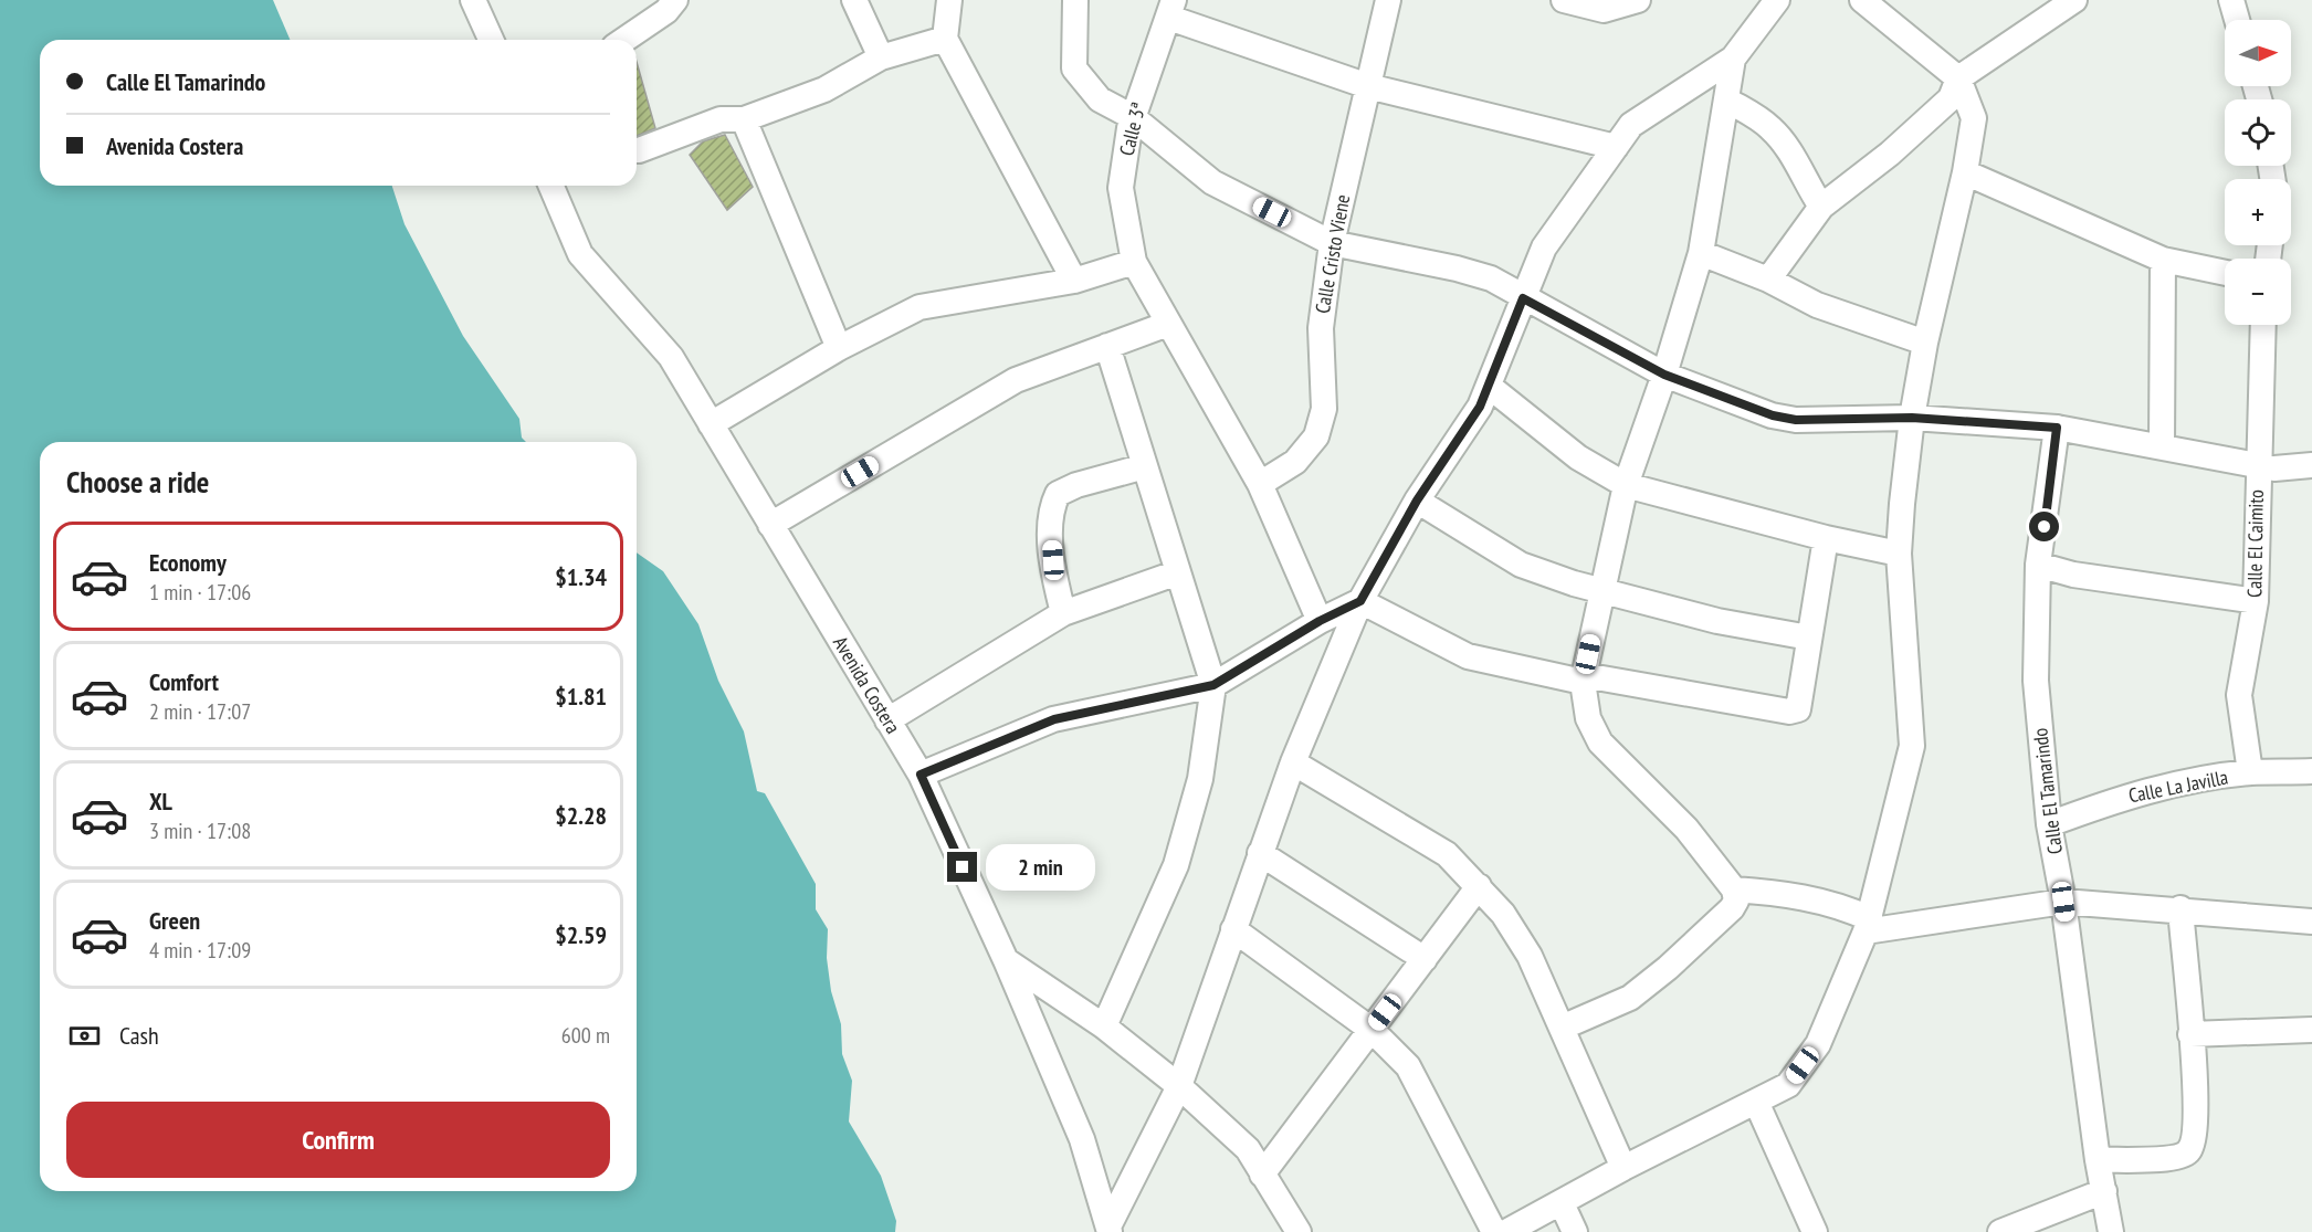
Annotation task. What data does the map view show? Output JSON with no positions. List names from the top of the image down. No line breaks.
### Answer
{"streets":{"street":["Calle 3ª","Calle Cristo Viene","Calle El Caimito","Avenida Costera","Calle La Javilla","Calle El Tamarindo"]},"crossings":[["Calle 3ª","Calle Cristo Viene"],["Calle El Caimito","Calle La Javilla"],["Calle La Javilla","Calle El Tamarindo"]],"north":"right","page":{"map_buttons":["+","−"],"banner":["Calle El Tamarindo","Avenida Costera"],"heading":"Choose a ride","list":[{"name":"Economy","note":"1 min · 17:06","value":"$1.34"},{"name":"Comfort","note":"2 min · 17:07","value":"$1.81"},{"name":"XL","note":"3 min · 17:08","value":"$2.28"},{"name":"Green","note":"4 min · 17:09","value":"$2.59"}],"bubble":"2 min","pay":["Cash","600 m"],"buttons":"Confirm"}}
